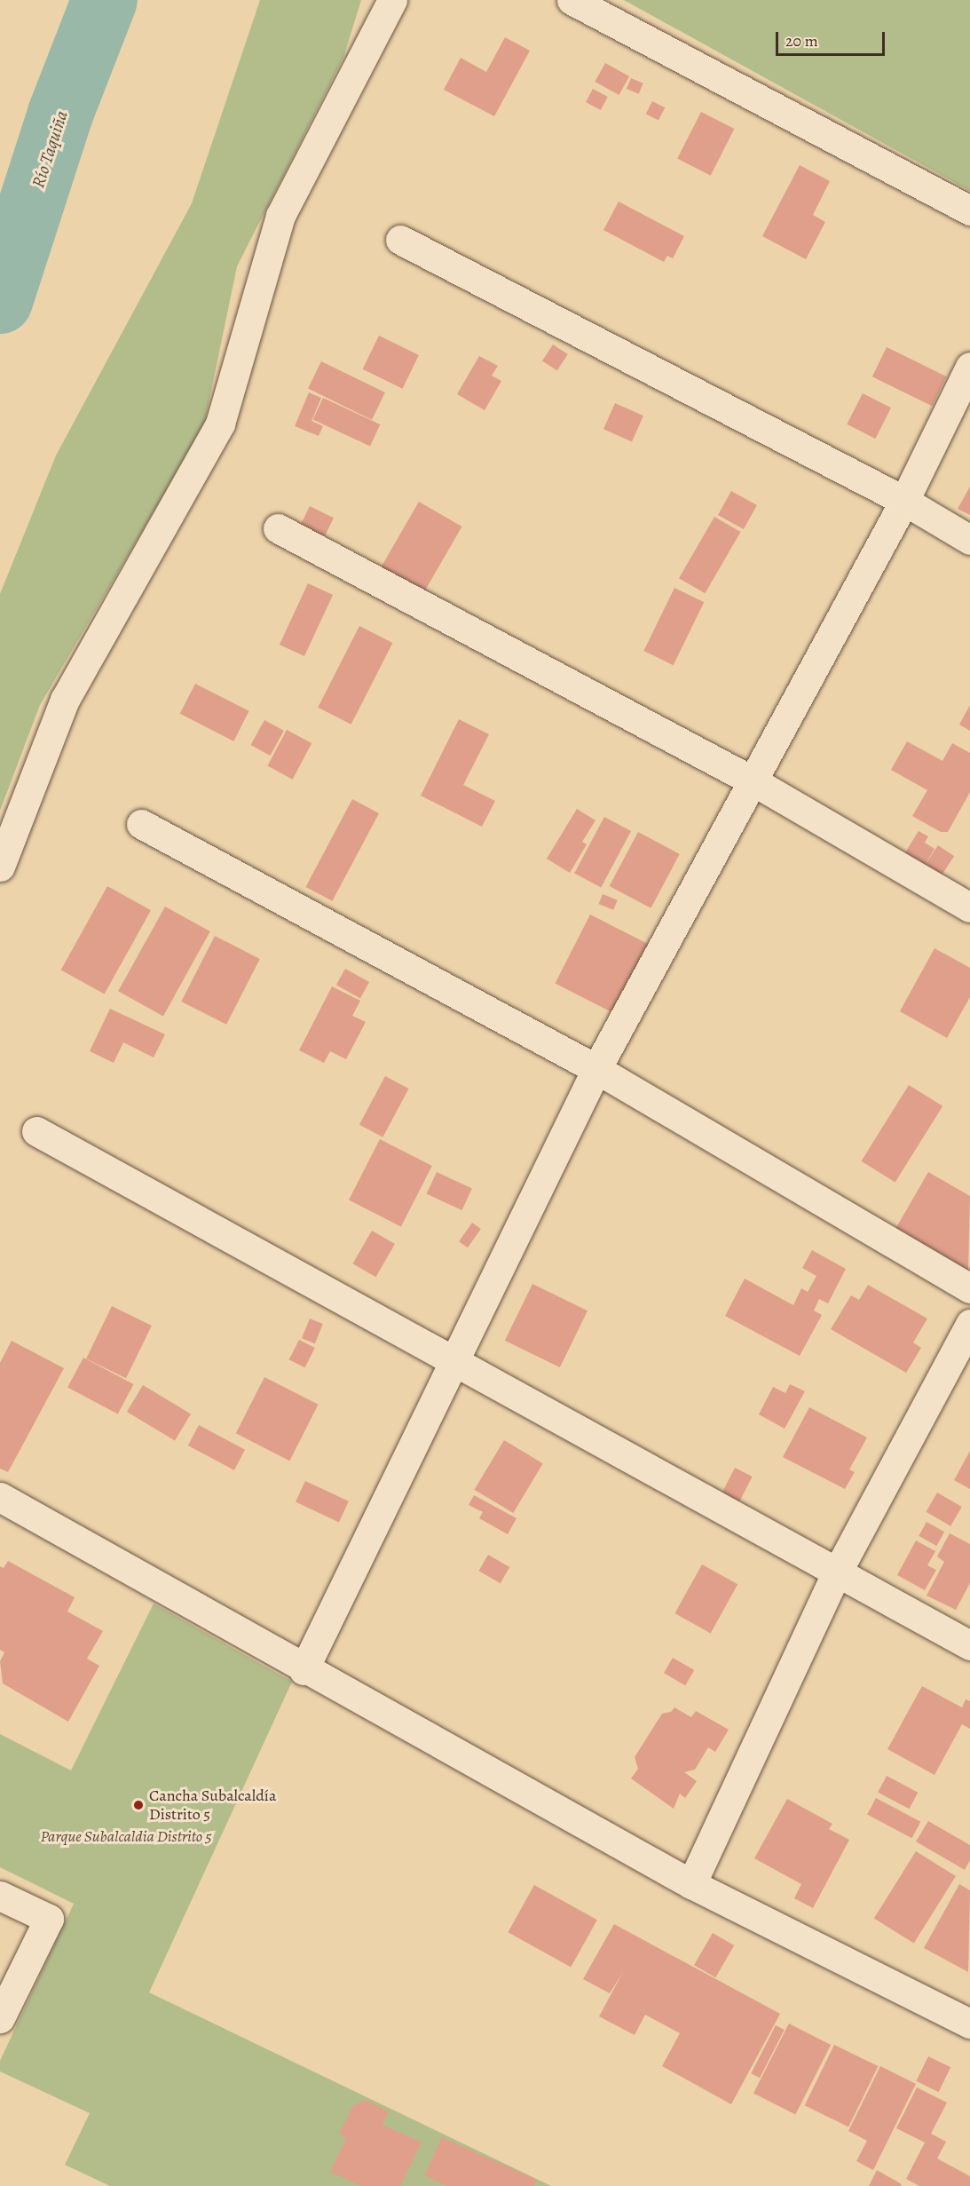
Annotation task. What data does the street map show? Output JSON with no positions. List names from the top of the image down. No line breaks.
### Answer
{"water":["Río Taquiña"],"parks":["Parque Subalcaldia Distrito 5"],"places":["Cancha Subalcaldía Distrito 5"],"scale_bar":"20 m"}
